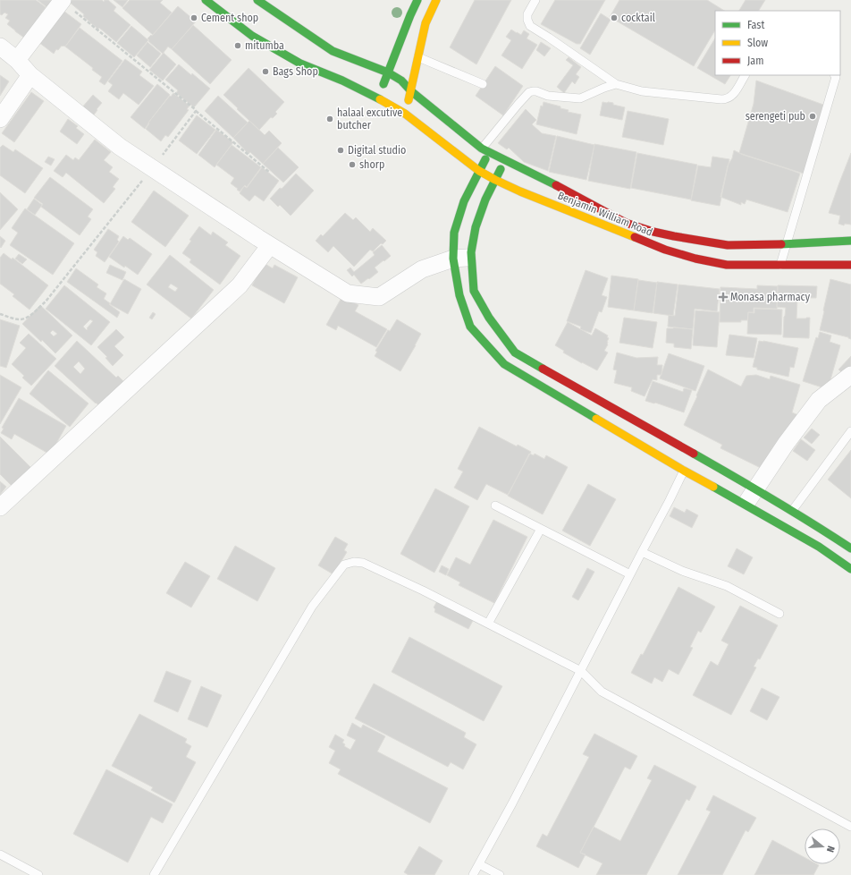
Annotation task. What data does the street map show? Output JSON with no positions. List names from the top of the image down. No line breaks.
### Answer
{"streets":{"main road":["Benjamin William Road"]},"places":{"other":["Cement shop","cocktail","mitumba","Bags Shop","serengeti pub","halaal excutive butcher","Digital studio","shorp"],"health":["Monasa pharmacy"]},"legend":["Fast","Slow","Jam"],"north":"right"}
